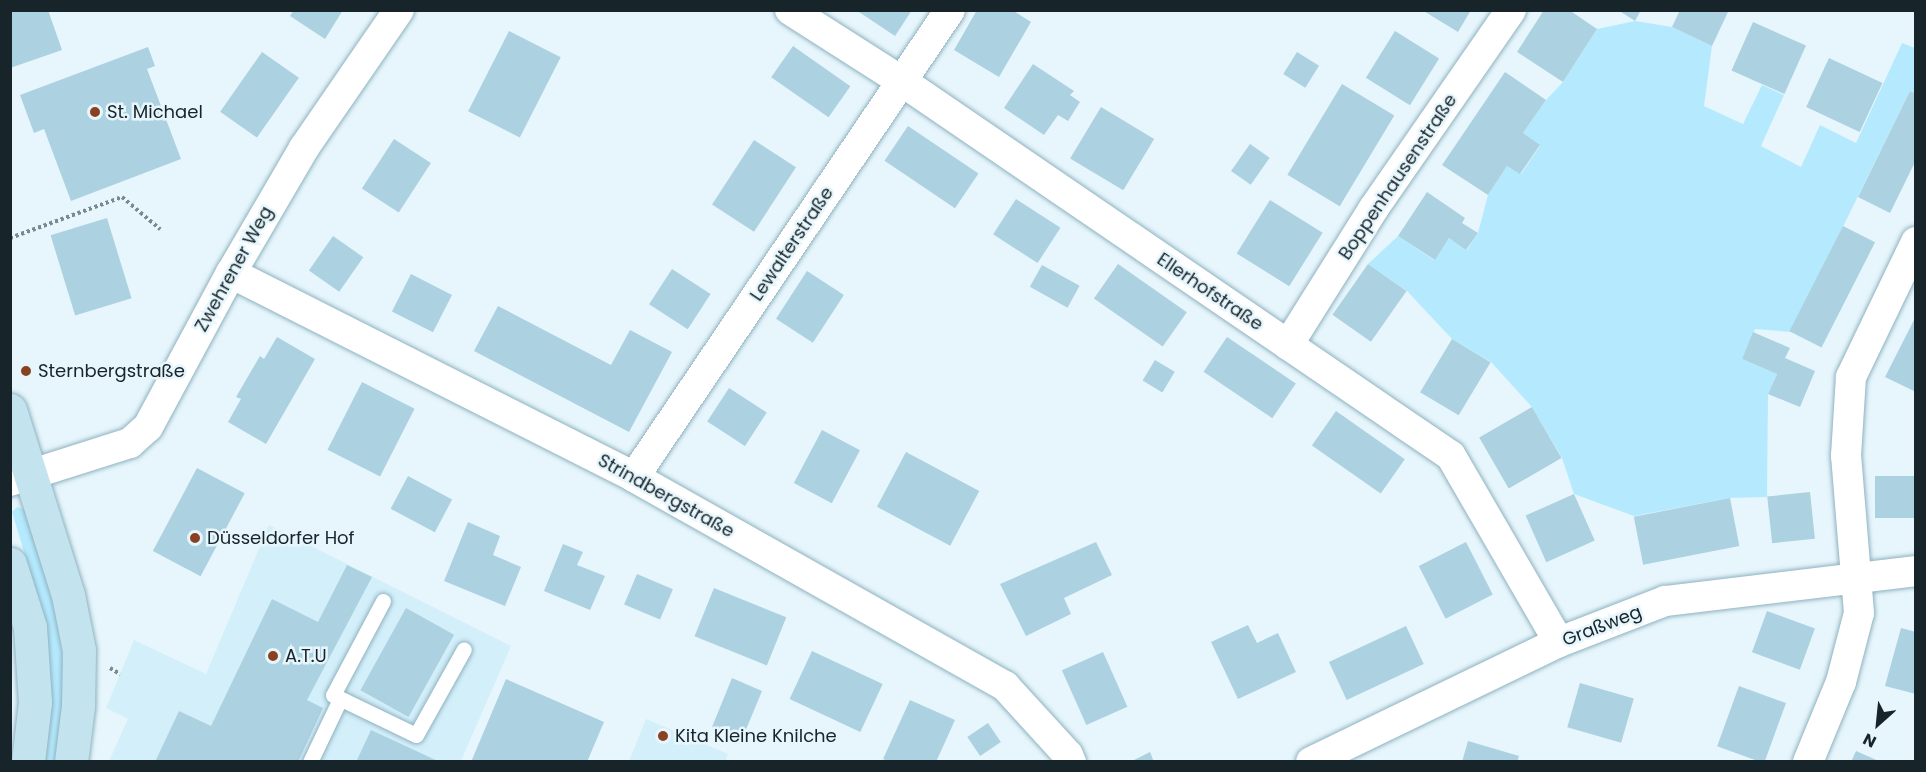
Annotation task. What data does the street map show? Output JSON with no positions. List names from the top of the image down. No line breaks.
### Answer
{"streets":{"street":["Boppenhausenstraße","Lewalterstraße","Zwehrener Weg","Ellerhofstraße","Strindbergstraße","Graßweg"]},"crossings":[["Boppenhausenstraße","Ellerhofstraße"],["Lewalterstraße","Ellerhofstraße"],["Lewalterstraße","Strindbergstraße"],["Zwehrener Weg","Strindbergstraße"],["Ellerhofstraße","Graßweg"]],"places":["St. Michael","Sternbergstraße","Düsseldorfer Hof","A.T.U","Kita Kleine Knilche"],"north":"bottom left"}
